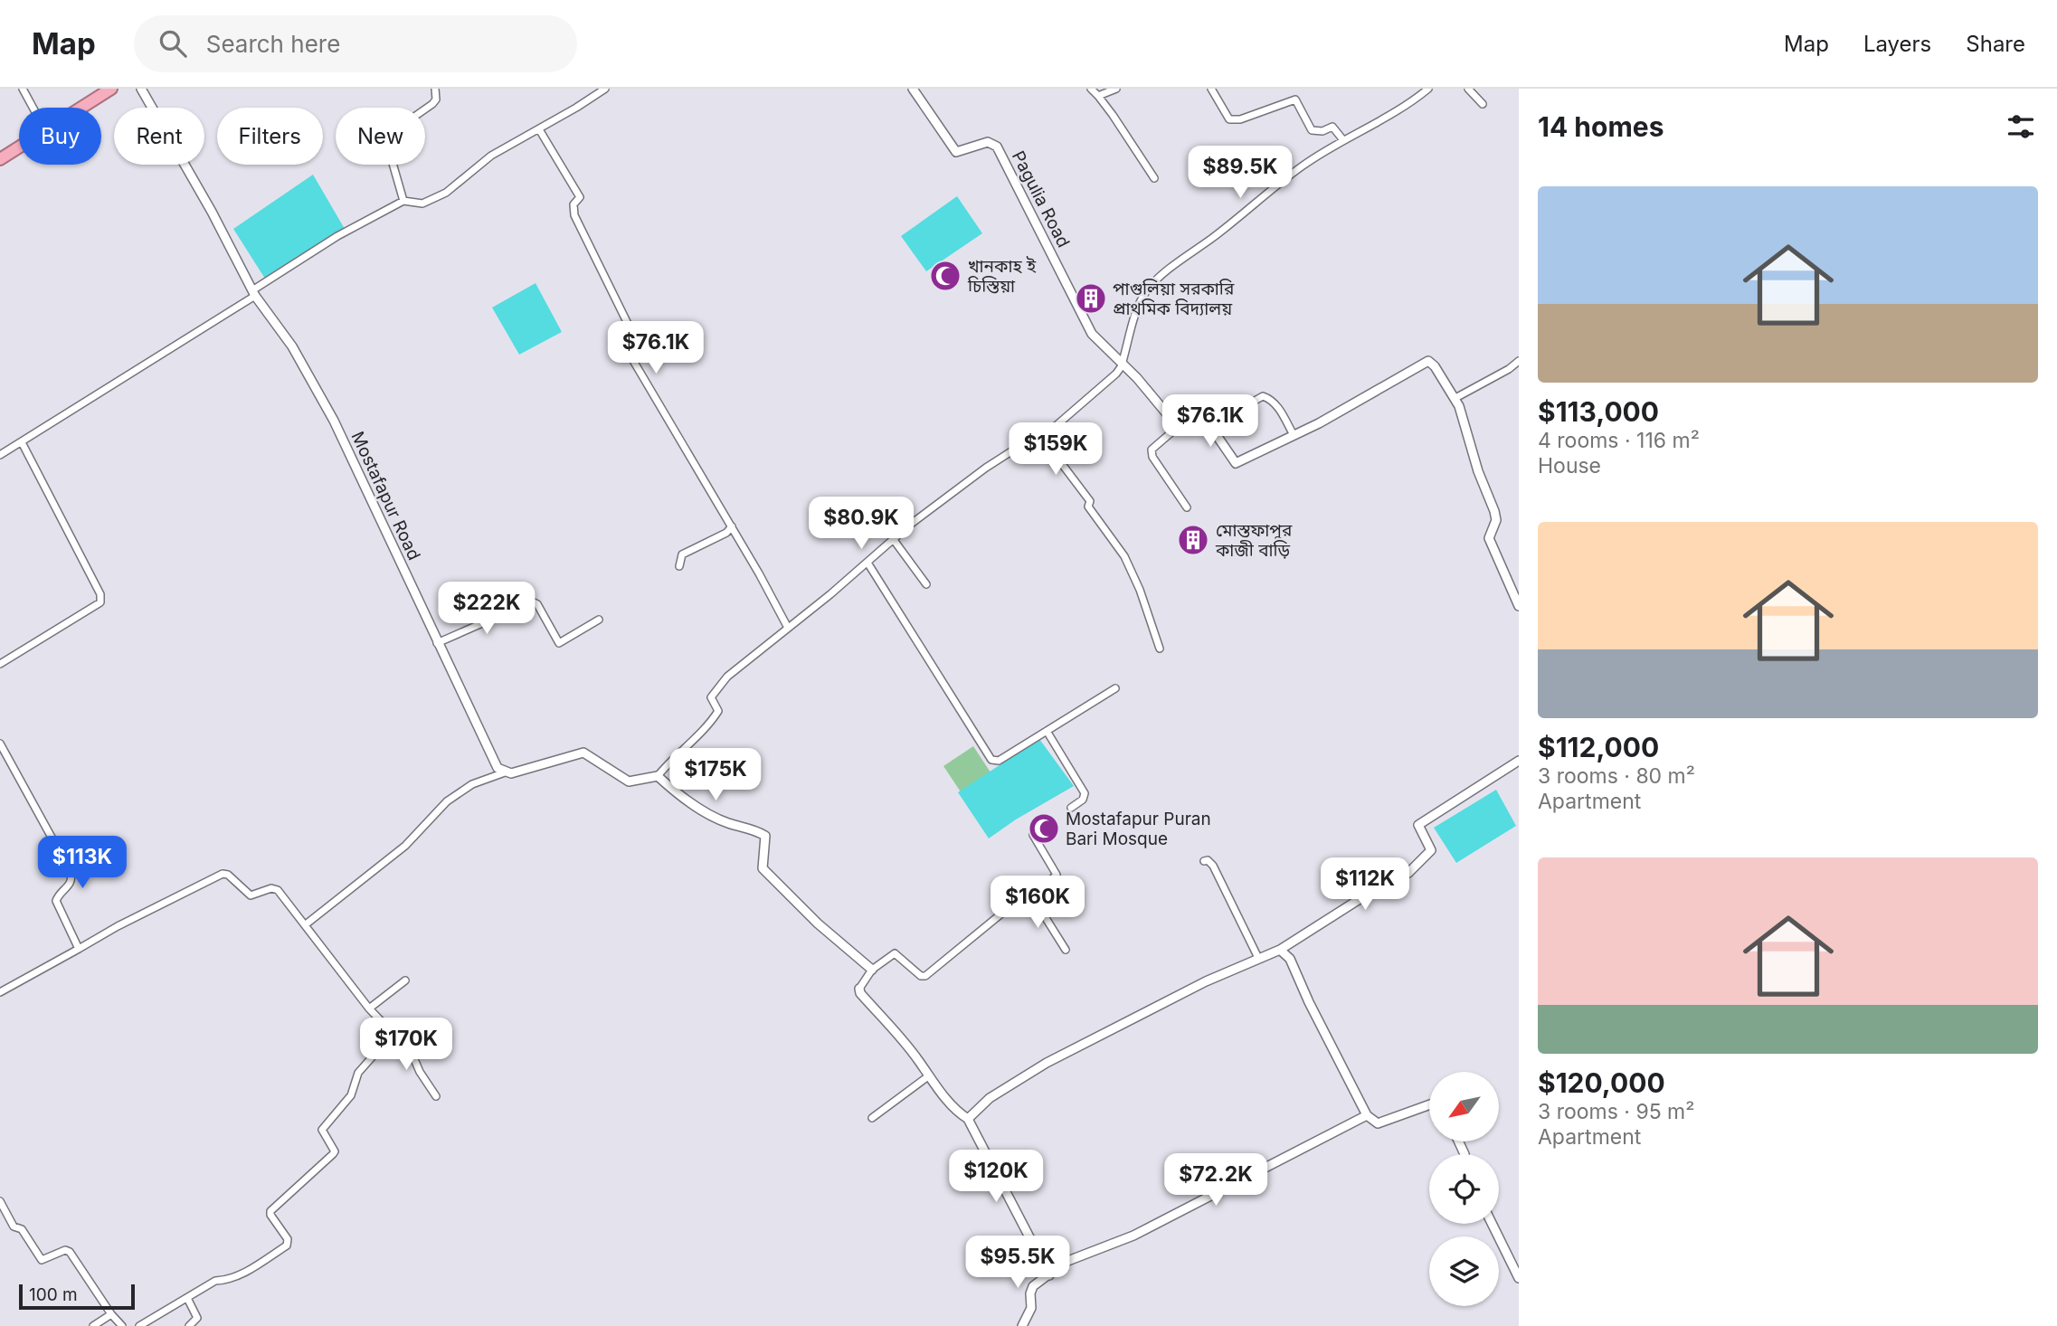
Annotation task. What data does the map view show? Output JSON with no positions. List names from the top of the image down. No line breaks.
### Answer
{"streets":{"street":["Pagulia Road","Mostafapur Road"]},"places":{"mosque":["খানকাহ ই চিস্তিয়া","Mostafapur Puran Bari Mosque"],"building":["পাগুলিয়া সরকারি প্রাথমিক বিদ্যালয়","মোস্তফাপুর কাজী বাড়ি"]},"scale_bar":"100 m","north":"bottom left","page":{"header":"Map","search":"Search here","nav":["Map","Layers","Share"],"heading":"14 homes","chip":["Buy","Rent","Filters","New"],"price":["$89.5K","$76.1K","$76.1K","$159K","$80.9K","$222K","$175K","$113K","$112K","$160K","$170K","$120K","$72.2K","$95.5K"],"list":[{"name":"$113,000","note":"4 rooms · 116 m² · House"},{"name":"$112,000","note":"3 rooms · 80 m² · Apartment"},{"name":"$120,000","note":"3 rooms · 95 m² · Apartment"}],"scale":"100 m"}}
